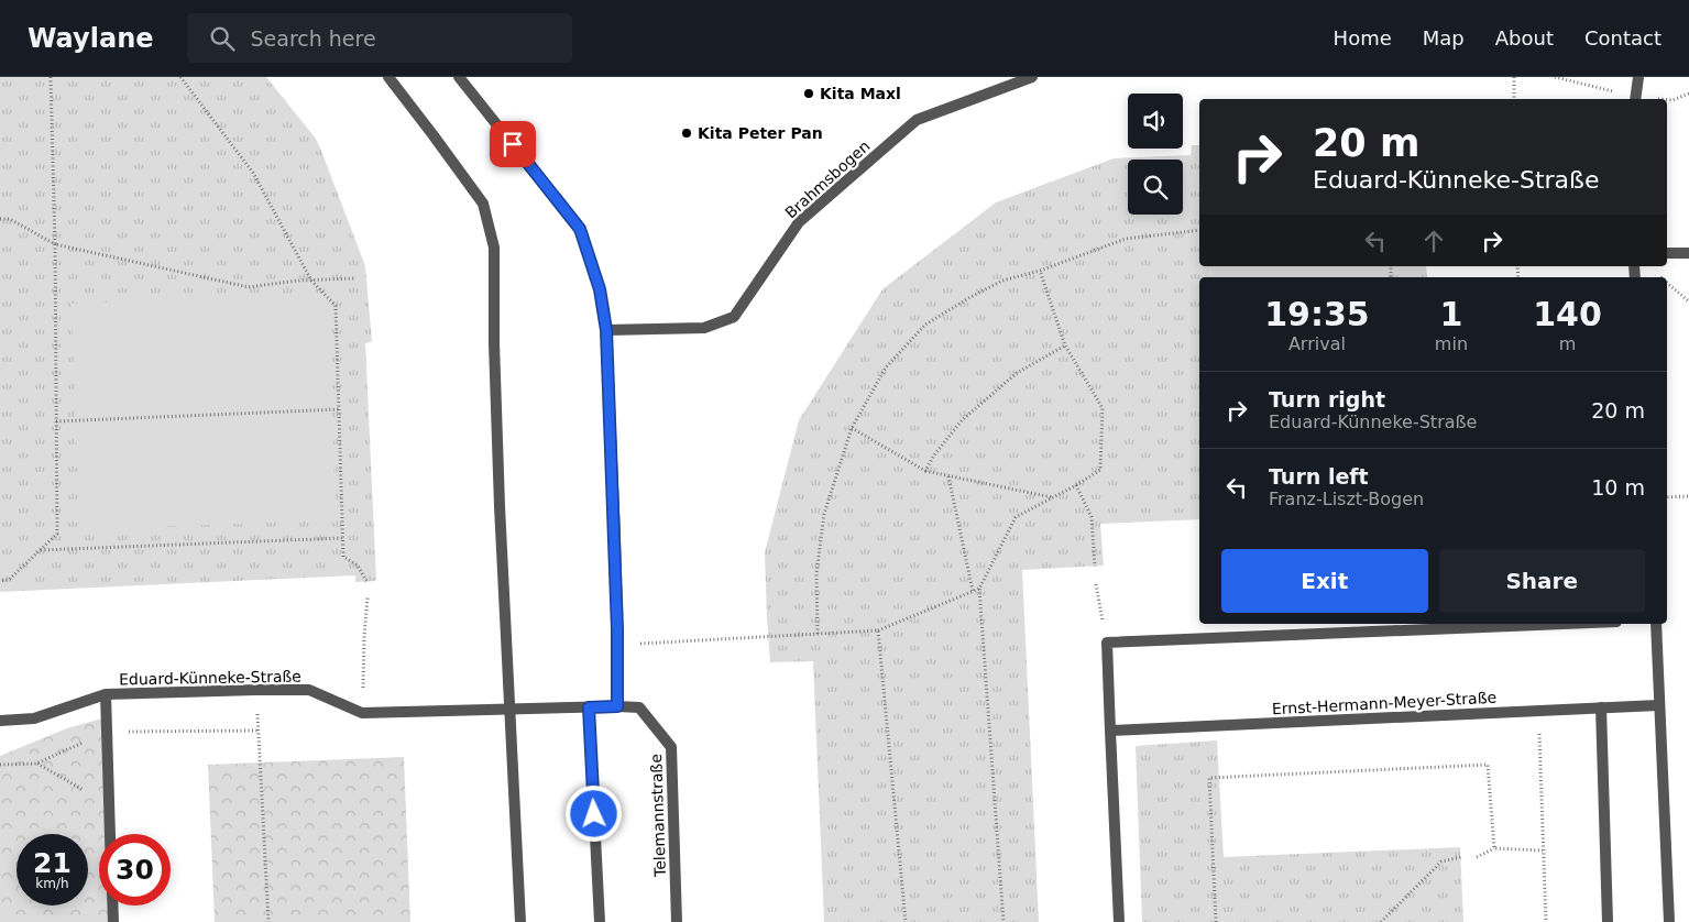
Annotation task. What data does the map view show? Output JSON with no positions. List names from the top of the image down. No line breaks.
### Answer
{"streets":{"street":["Brahmsbogen","Eduard-Künneke-Straße","Ernst-Hermann-Meyer-Straße","Telemannstraße"]},"crossings":[["Eduard-Künneke-Straße","Telemannstraße"]],"places":["Kita Maxl","Kita Peter Pan"],"page":{"header":"Waylane","search":"Search here","nav":["Home","Map","About","Contact"],"turn":["20 m","Eduard-Künneke-Straße"],"eta":["19:35","Arrival","1","min","140","m"],"list":[{"name":"Turn right","note":"Eduard-Künneke-Straße","value":"20 m"},{"name":"Turn left","note":"Franz-Liszt-Bogen","value":"10 m"}],"buttons":["Exit","Share"],"speed":"21 km/h","limit":"30"}}
